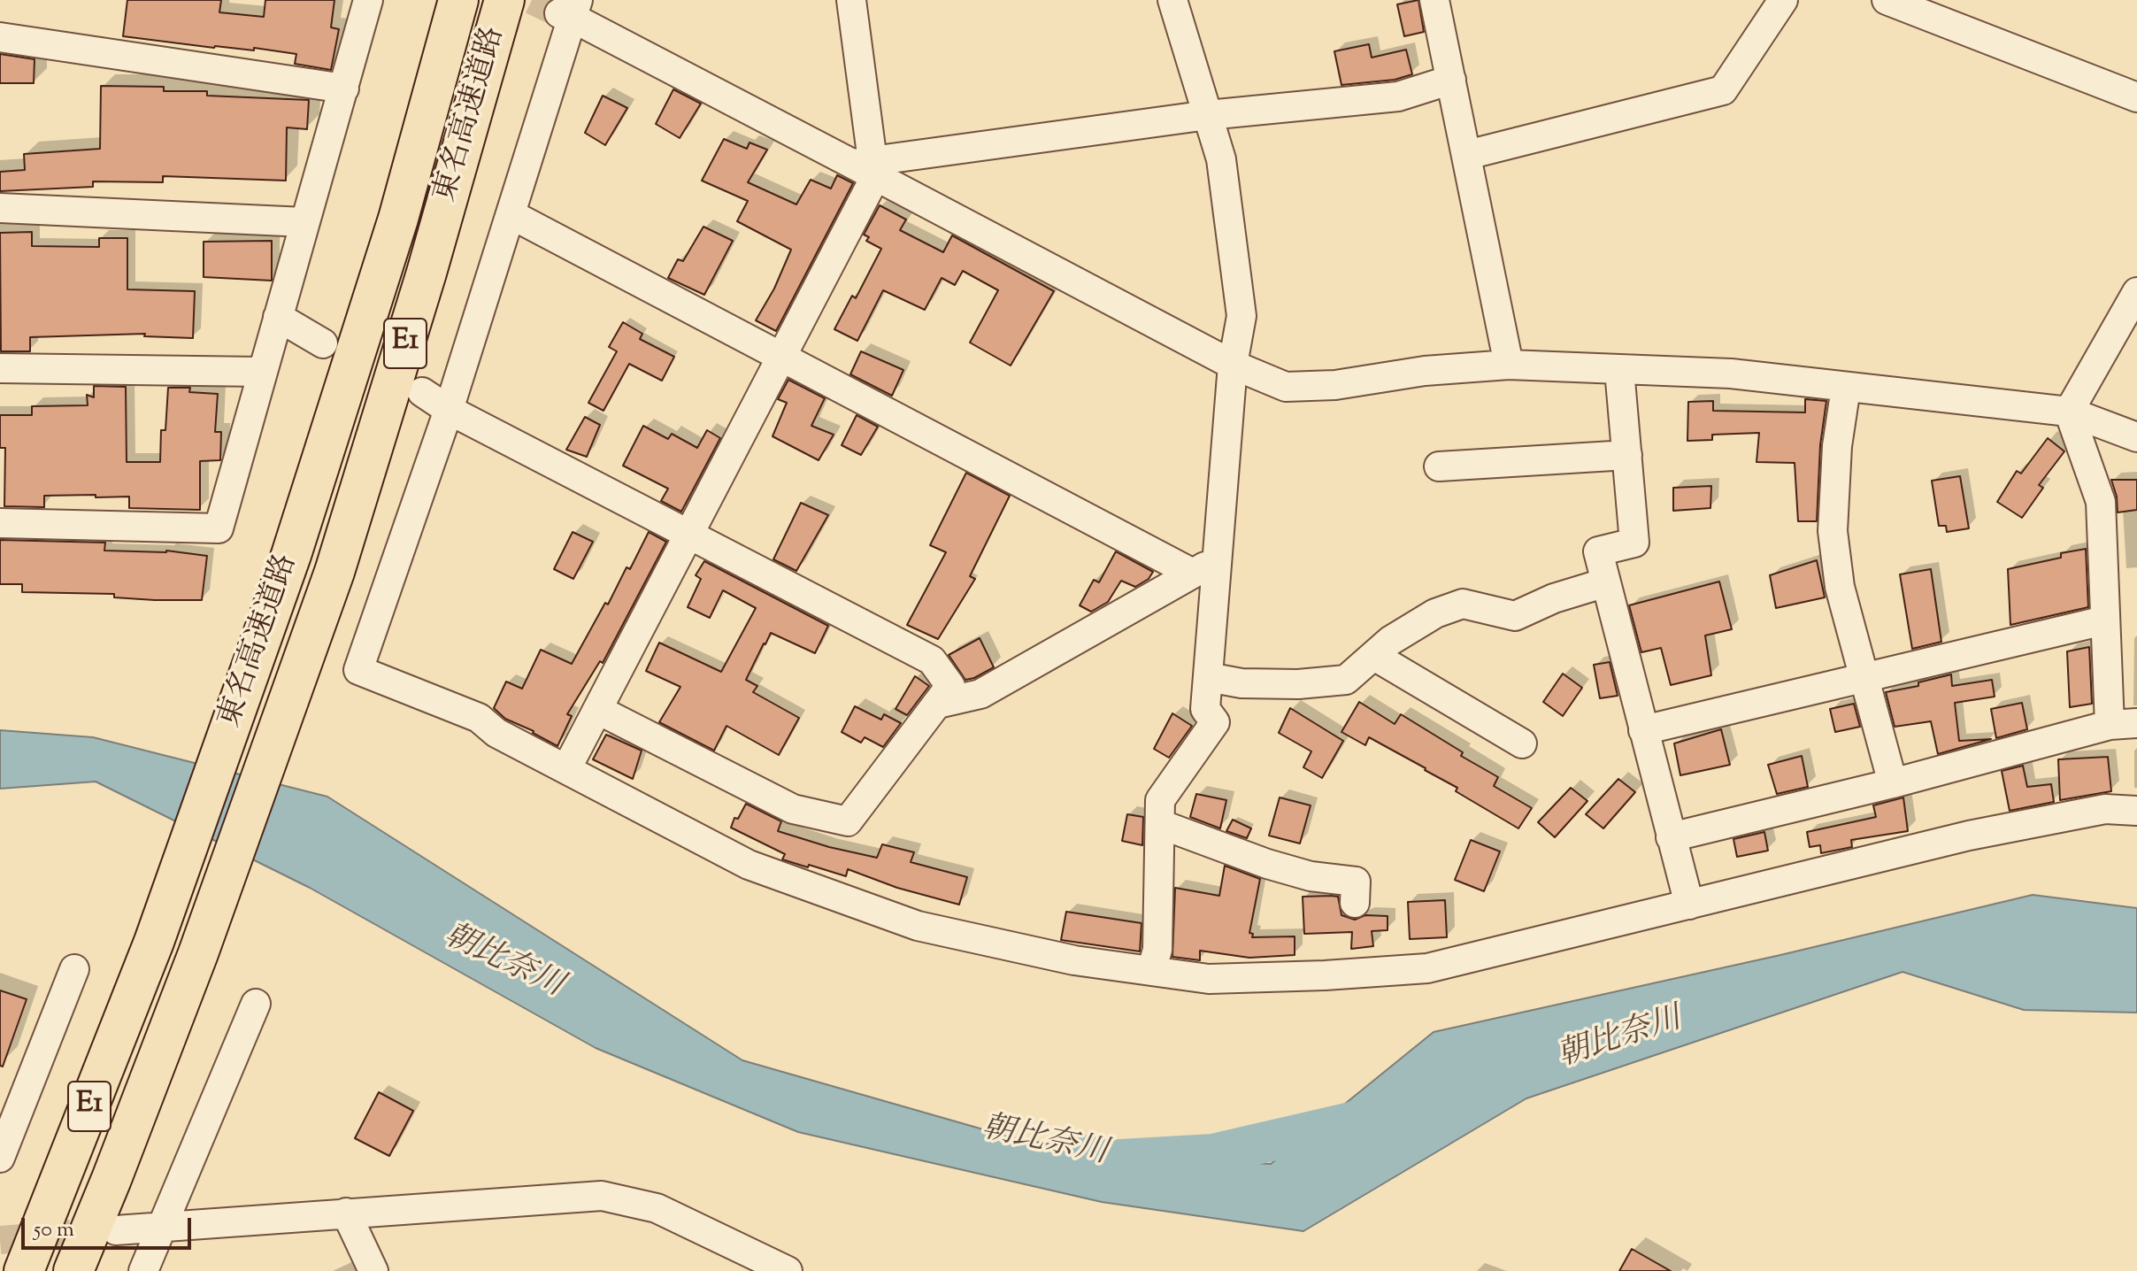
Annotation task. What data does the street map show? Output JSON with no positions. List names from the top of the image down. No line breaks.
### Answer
{"streets":{"highway":["東名高速道路","E1"]},"water":["朝比奈川"],"scale_bar":"50 m"}
